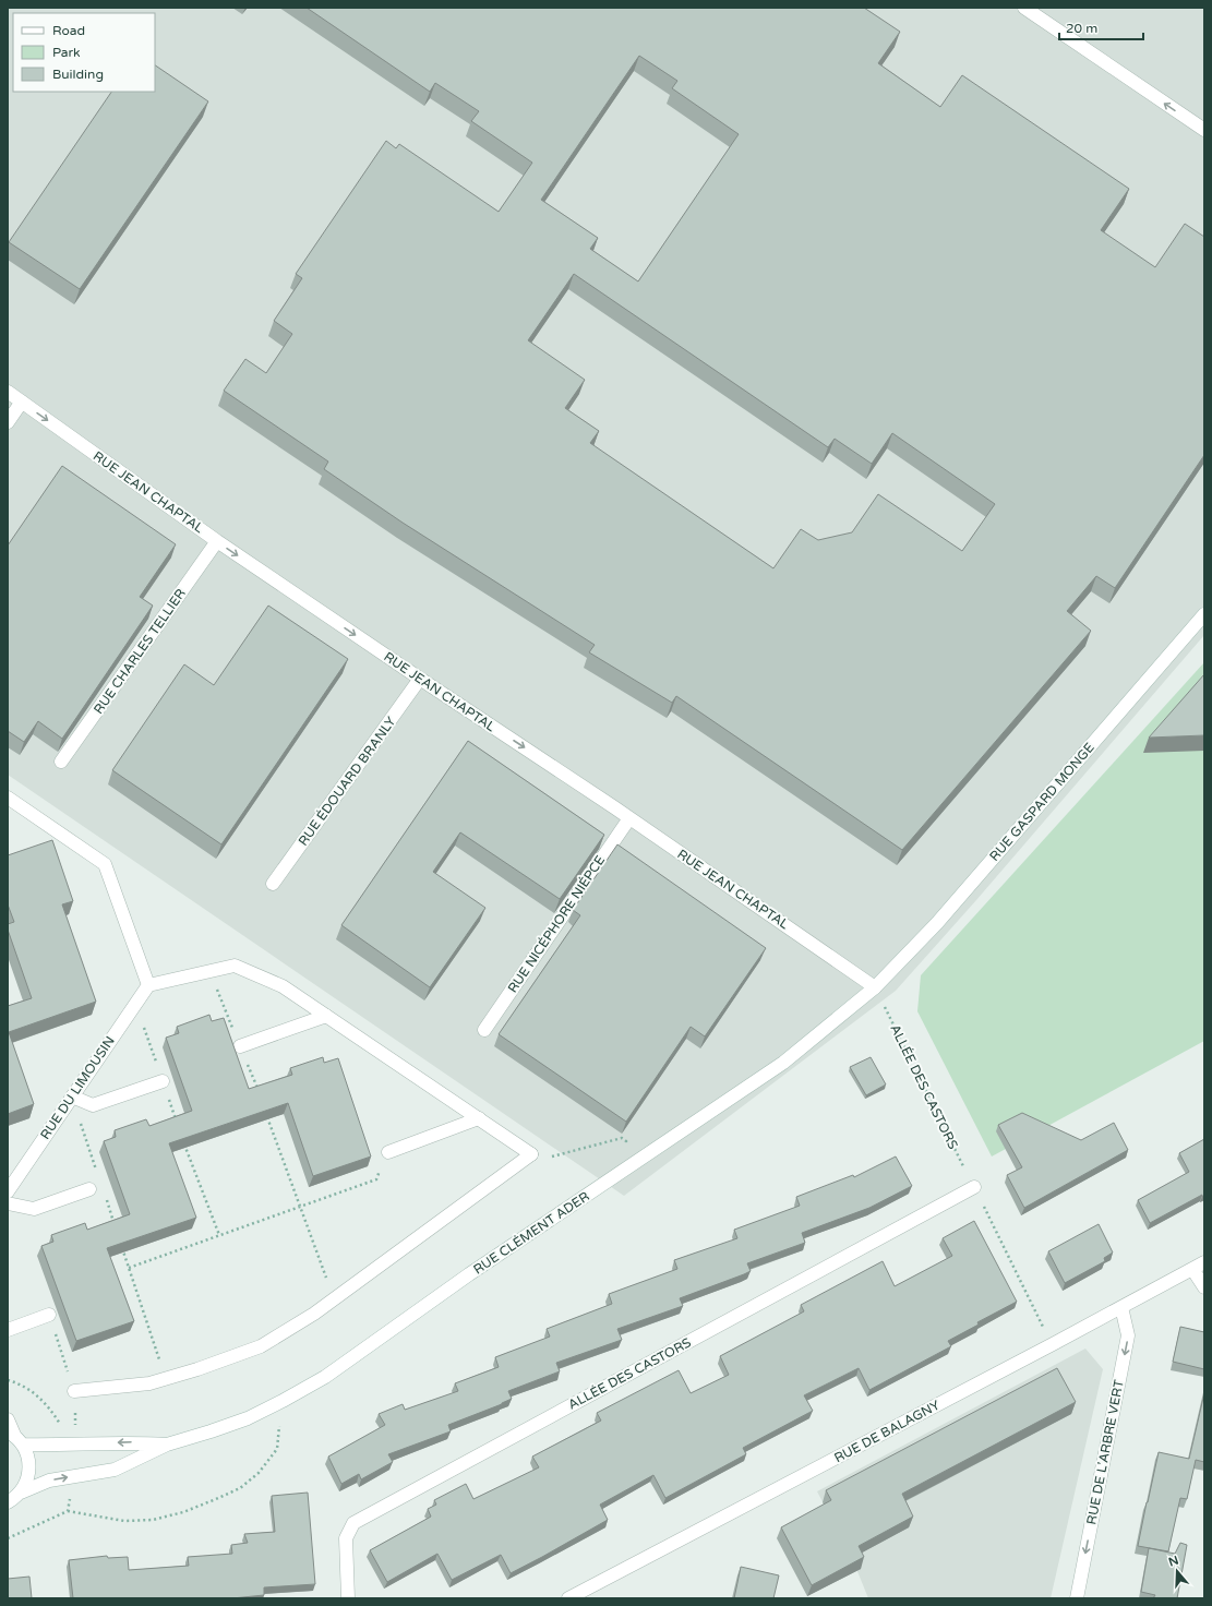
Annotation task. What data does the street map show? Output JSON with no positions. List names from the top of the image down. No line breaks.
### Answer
{"streets":{"street":["RUE JEAN CHAPTAL","RUE CHARLES TELLIER","RUE ÉDOUARD BRANLY","RUE GASPARD MONGE","RUE NICÉPHORE NIÉPCE","ALLÉE DES CASTORS","RUE DU LIMOUSIN","RUE CLÉMENT ADER","RUE DE BALAGNY","RUE DE L'ARBRE VERT"]},"crossings":[["RUE JEAN CHAPTAL","RUE CHARLES TELLIER"],["RUE JEAN CHAPTAL","RUE ÉDOUARD BRANLY"],["RUE JEAN CHAPTAL","RUE GASPARD MONGE"],["RUE JEAN CHAPTAL","RUE NICÉPHORE NIÉPCE"],["RUE JEAN CHAPTAL","ALLÉE DES CASTORS"],["RUE JEAN CHAPTAL","RUE CLÉMENT ADER"],["RUE GASPARD MONGE","ALLÉE DES CASTORS"],["RUE GASPARD MONGE","RUE CLÉMENT ADER"],["ALLÉE DES CASTORS","RUE CLÉMENT ADER"],["ALLÉE DES CASTORS","RUE DE BALAGNY"],["RUE DE BALAGNY","RUE DE L'ARBRE VERT"]],"one_way":["RUE JEAN CHAPTAL","RUE DE L'ARBRE VERT"],"legend":["Road","Park","Building"],"scale_bar":"20 m","north":"top"}
